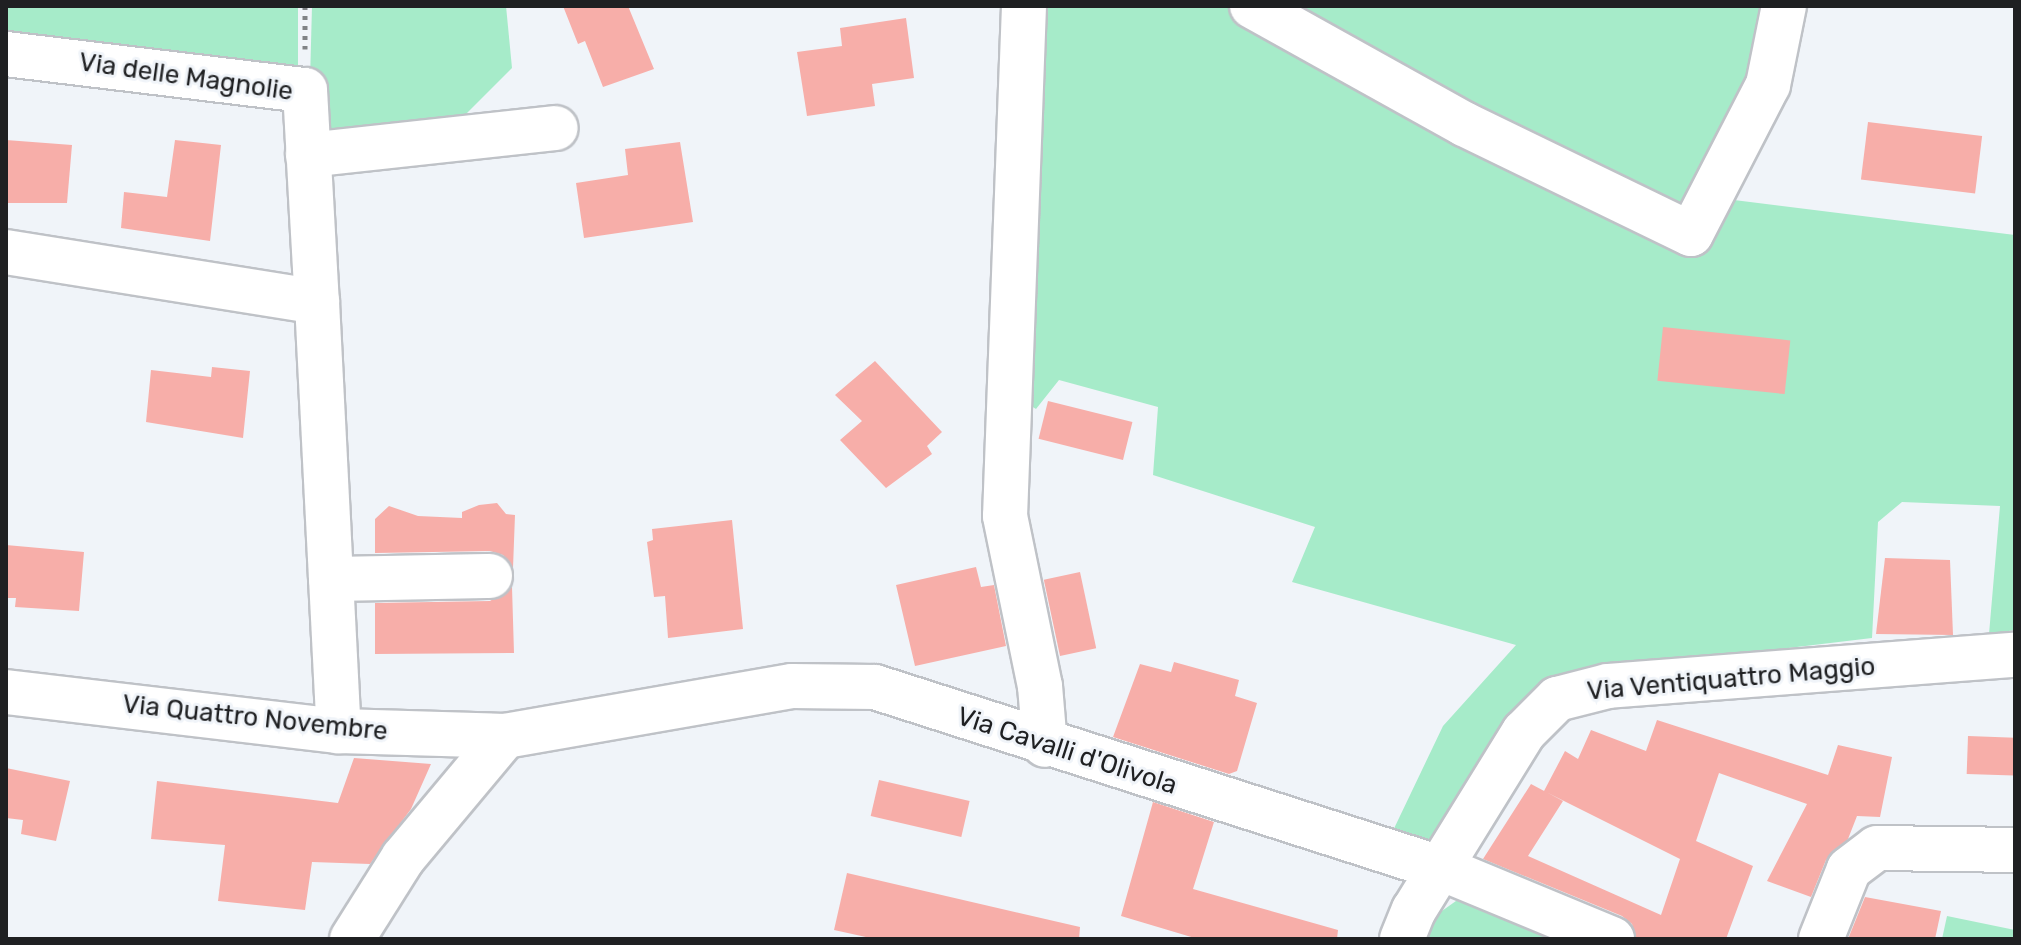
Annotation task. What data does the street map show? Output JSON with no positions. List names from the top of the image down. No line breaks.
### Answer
{"streets":{"street":["Via delle Magnolie","Via Ventiquattro Maggio","Via Quattro Novembre","Via Cavalli d'Olivola"]},"crossings":[["Via delle Magnolie","Via Quattro Novembre"],["Via Ventiquattro Maggio","Via Cavalli d'Olivola"],["Via Quattro Novembre","Via Cavalli d'Olivola"]]}
